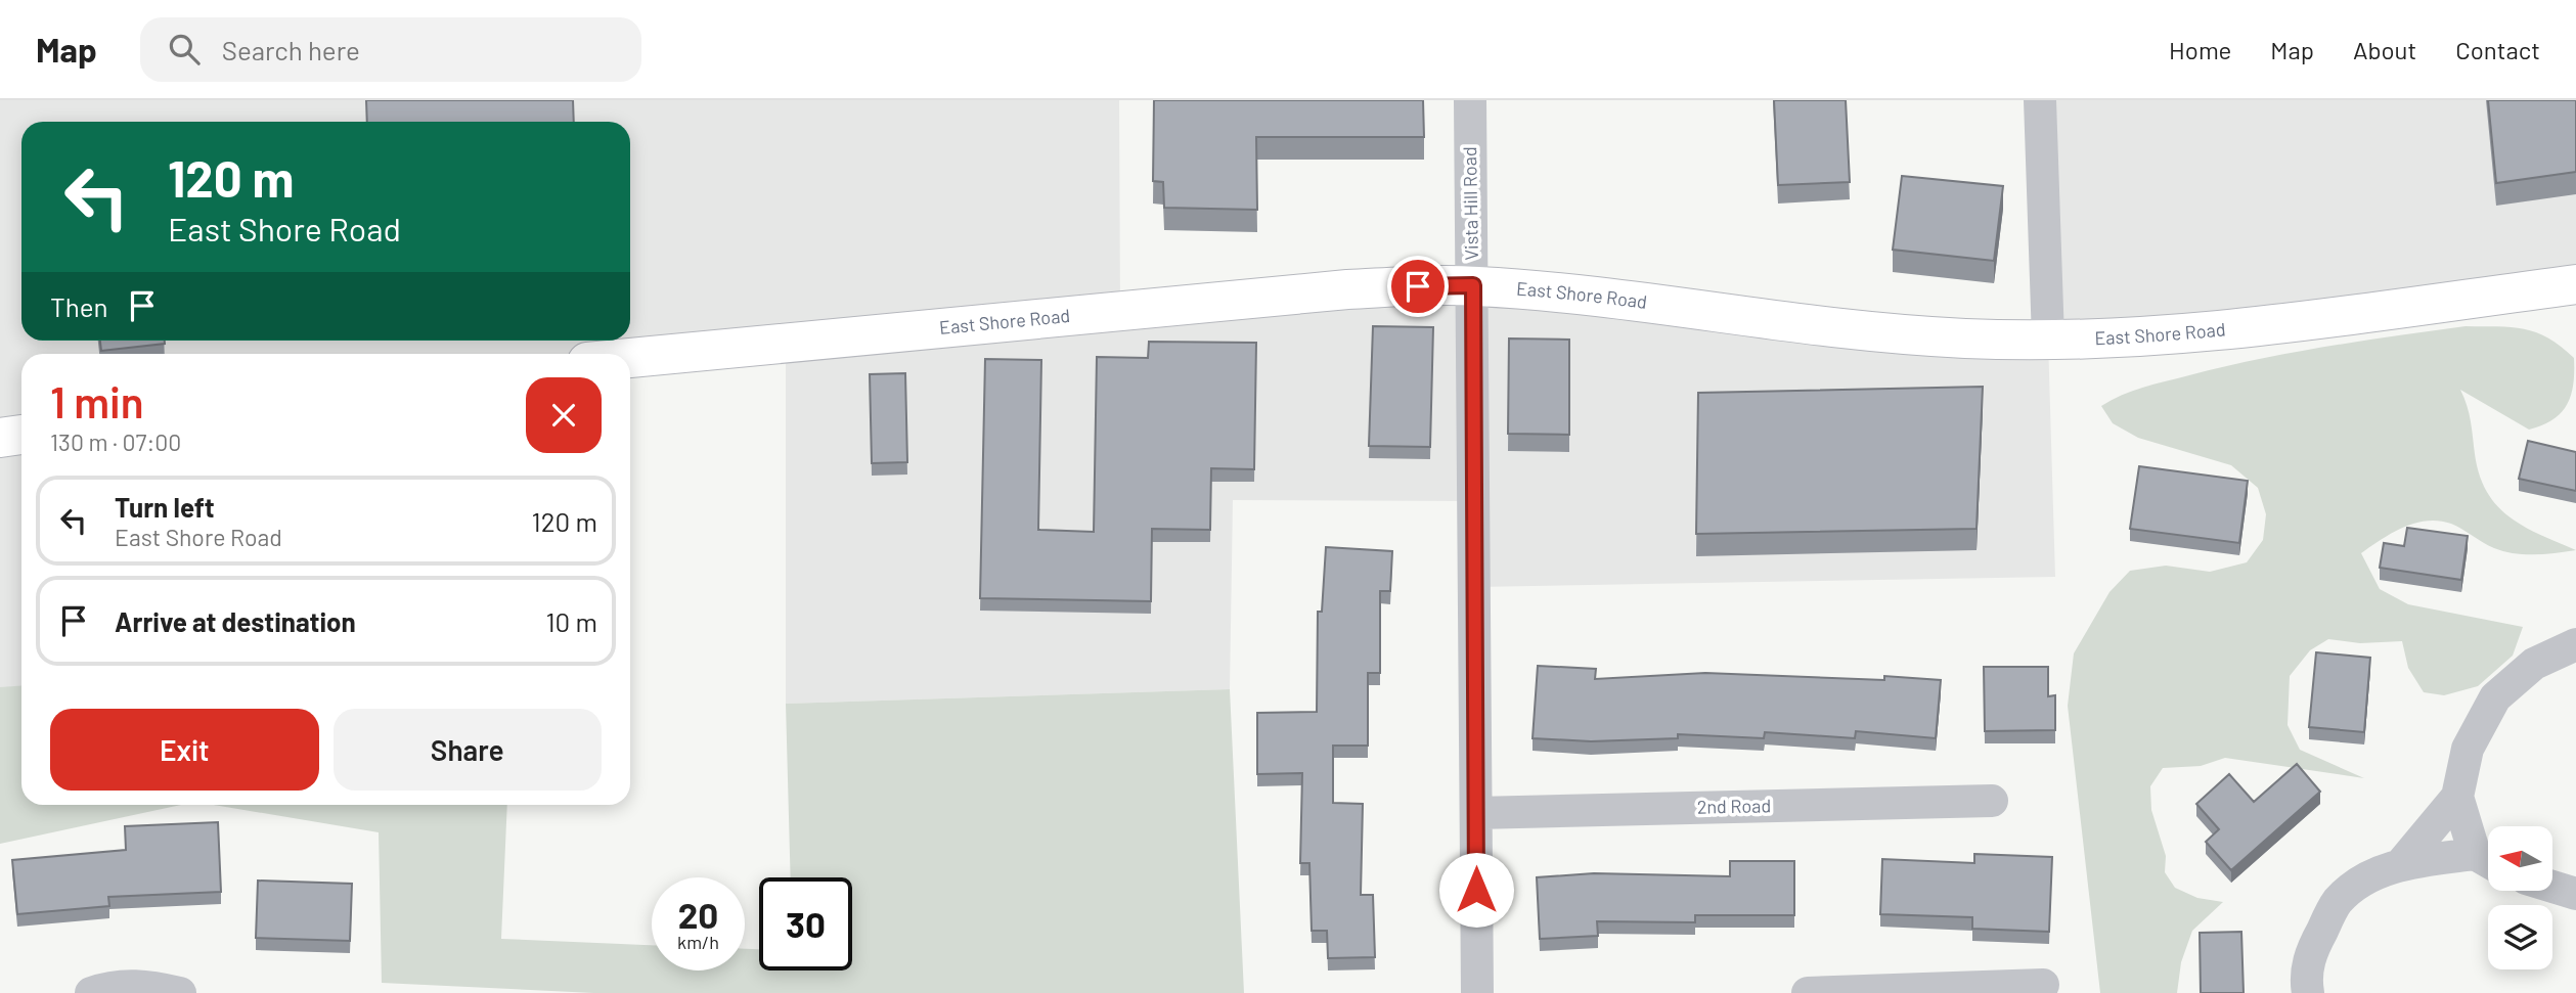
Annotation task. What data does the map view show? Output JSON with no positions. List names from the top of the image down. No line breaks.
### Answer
{"streets":{"main road":["East Shore Road"],"street":["Vista Hill Road","2nd Road"]},"crossings":[["Vista Hill Road","East Shore Road"],["Vista Hill Road","2nd Road"]],"north":"left","page":{"header":"Map","search":"Search here","nav":["Home","Map","About","Contact"],"turn":["120 m","East Shore Road"],"then":"Then","heading":["1 min","130 m · 07:00"],"list":[{"name":"Turn left","note":"East Shore Road","value":"120 m"},{"name":"Arrive at destination","value":"10 m"}],"buttons":["Exit","Share"],"speed":"20 km/h","limit":"30"}}
